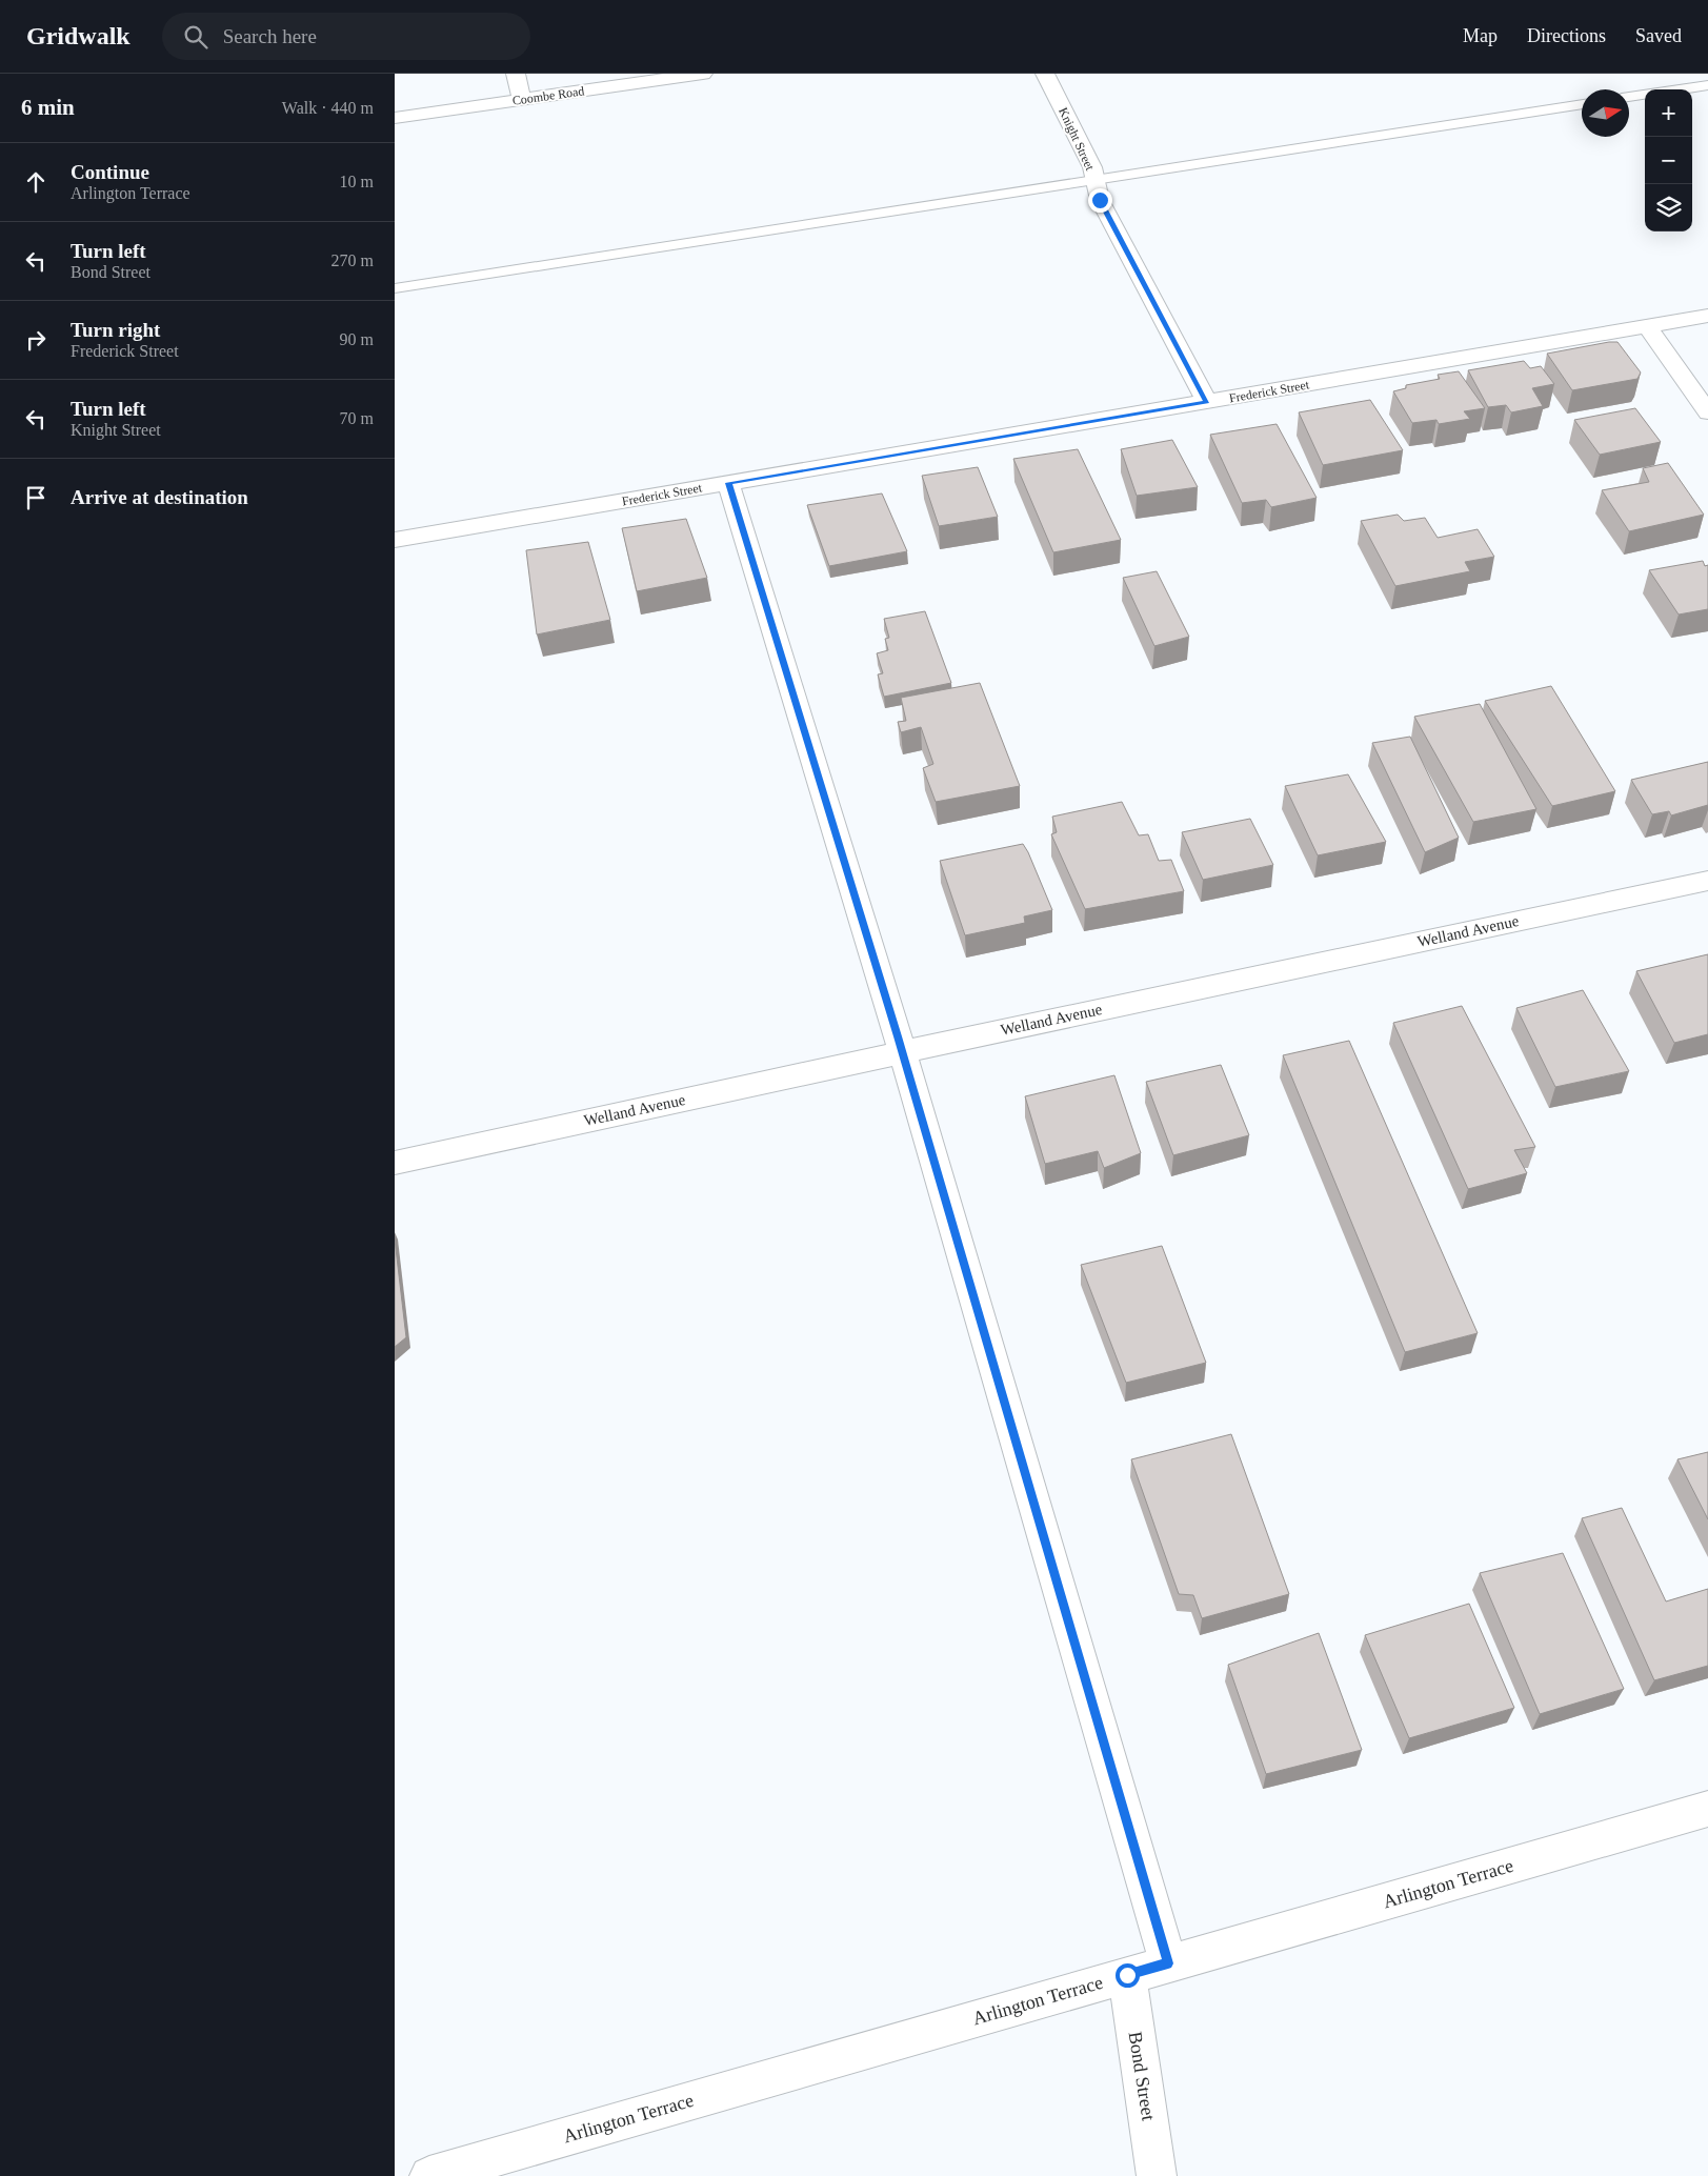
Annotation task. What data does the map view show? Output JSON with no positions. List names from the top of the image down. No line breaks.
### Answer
{"streets":{"street":["Coombe Road","Knight Street","Frederick Street","Welland Avenue","Arlington Terrace","Bond Street"]},"crossings":[["Knight Street","Frederick Street"],["Arlington Terrace","Bond Street"]],"north":"right","page":{"header":"Gridwalk","search":"Search here","nav":["Map","Directions","Saved"],"heading":["6 min","Walk · 440 m"],"map_buttons":["+","−"],"list":[["Continue","Arlington Terrace","10 m"],["Turn left","Bond Street","270 m"],["Turn right","Frederick Street","90 m"],["Turn left","Knight Street","70 m"],"Arrive at destination"]}}
